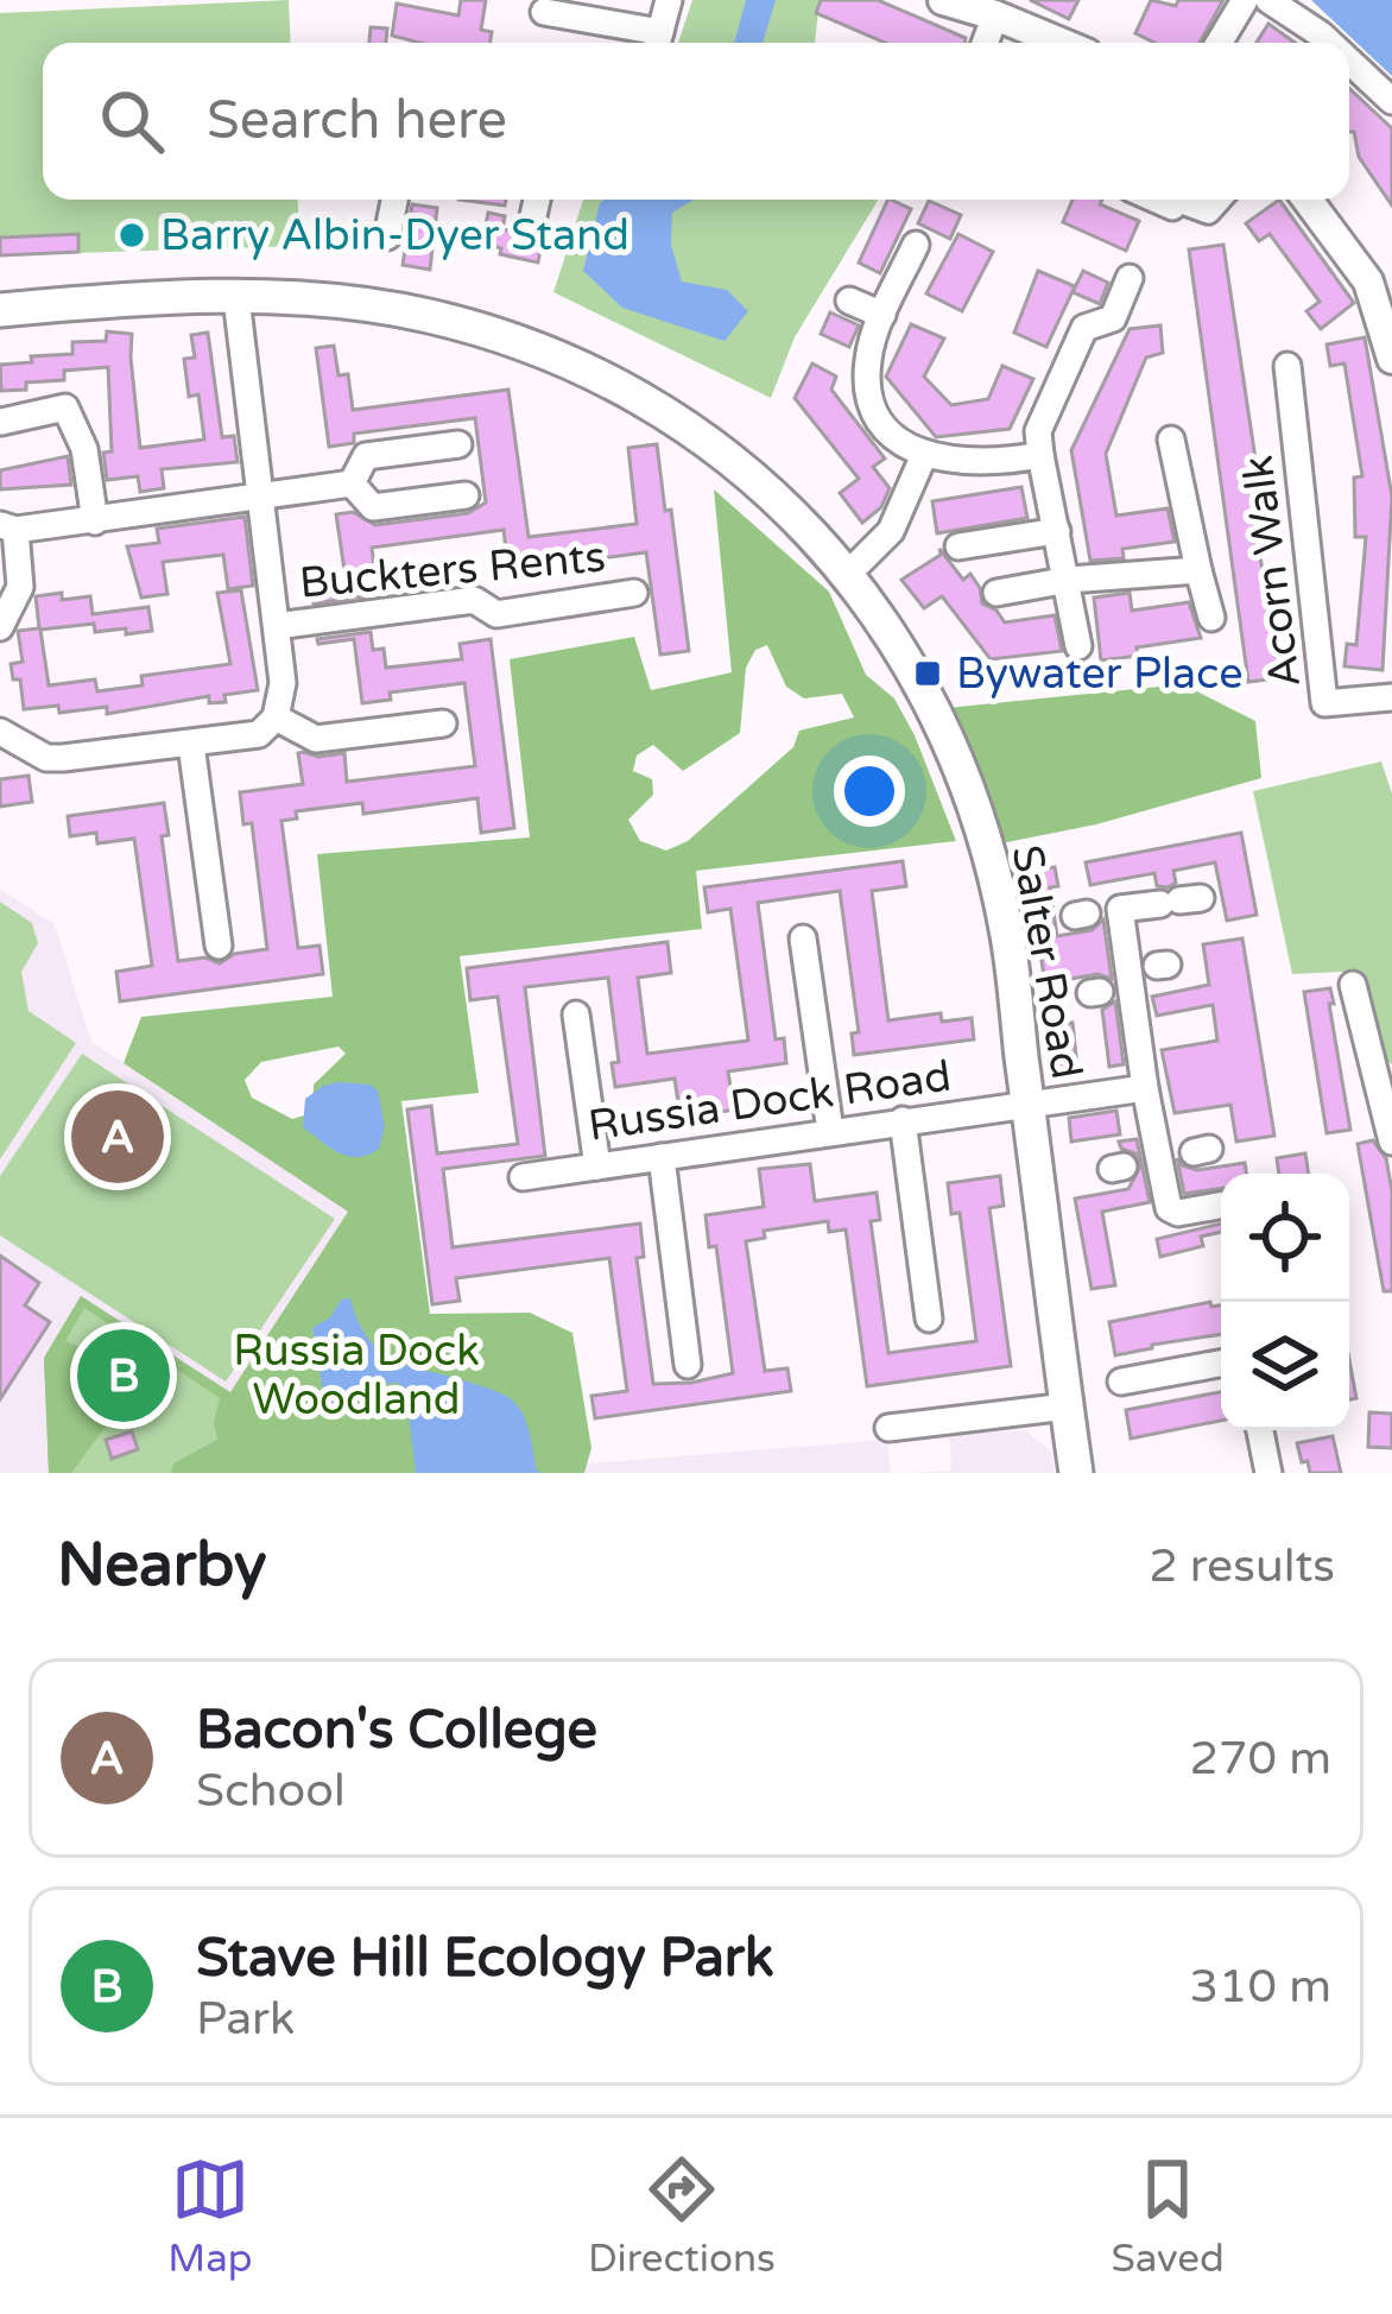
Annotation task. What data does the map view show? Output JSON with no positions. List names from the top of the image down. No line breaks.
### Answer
{"streets":{"main road":["Salter Road"],"street":["Buckters Rents","Acorn Walk","Russia Dock Road"]},"crossings":[["Salter Road","Russia Dock Road"]],"parks":["Russia Dock Woodland"],"places":{"other":["Barry Albin-Dyer Stand"],"transit":["Bywater Place"]},"page":{"search":"Search here","pins":["A","B"],"heading":["Nearby","2 results"],"list":[{"mark":"A","name":"Bacon's College","note":"School","value":"270 m"},{"mark":"B","name":"Stave Hill Ecology Park","note":"Park","value":"310 m"}],"nav":["Map","Directions","Saved"]}}
